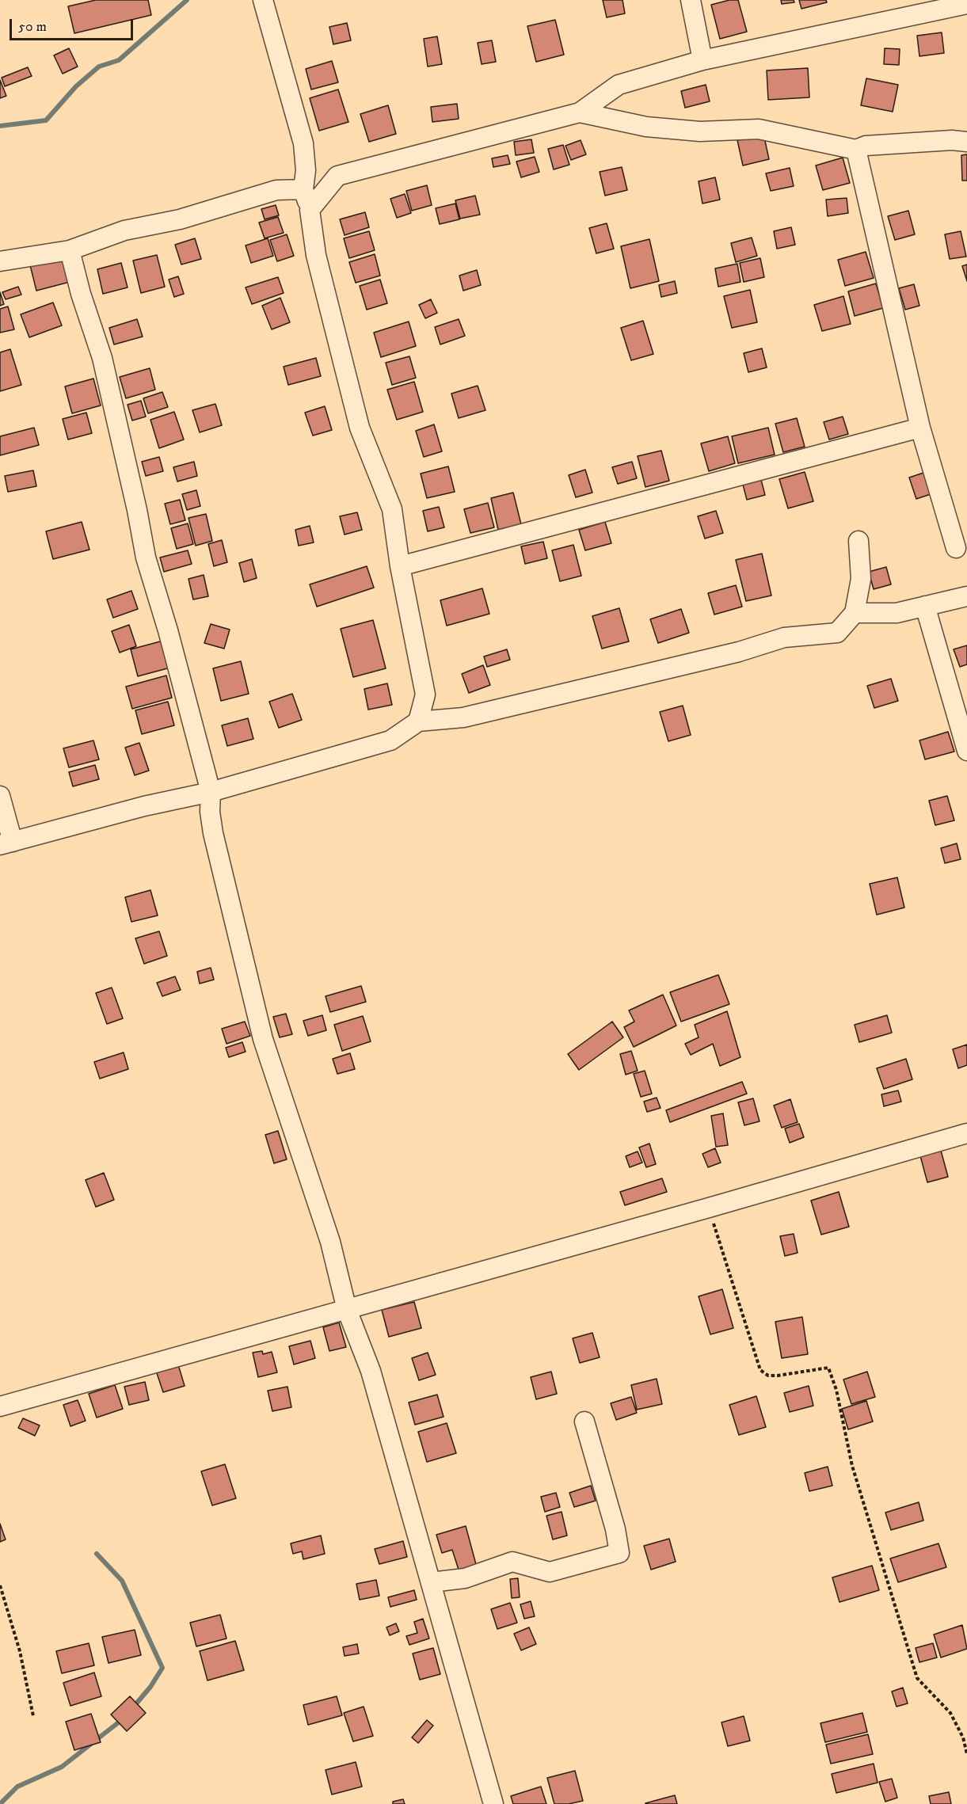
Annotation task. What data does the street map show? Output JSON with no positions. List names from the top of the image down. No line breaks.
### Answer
{"scale_bar":"50 m"}
